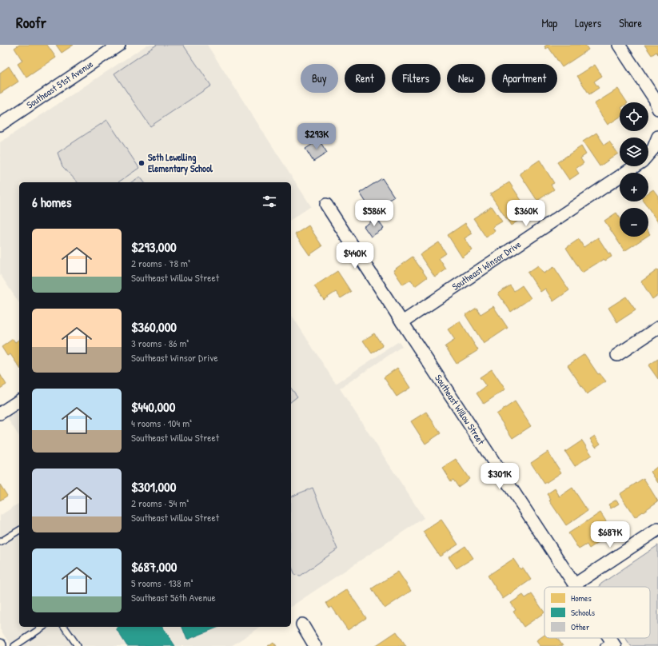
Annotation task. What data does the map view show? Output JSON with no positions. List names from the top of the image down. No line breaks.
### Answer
{"streets":{"street":["Southeast 51st Avenue","Southeast Winsor Drive","Southeast Willow Street"]},"crossings":[["Southeast Winsor Drive","Southeast Willow Street"]],"places":["Seth Lewelling Elementary School"],"legend":["Homes","Schools","Other"],"page":{"header":"Roofr","nav":["Map","Layers","Share"],"chip":["Buy","Rent","Filters","New","Apartment"],"map_buttons":["+","−"],"price":["$293K","$586K","$360K","$440K","$301K","$687K"],"heading":"6 homes","list":[{"name":"$293,000","note":"2 rooms · 78 m² · Southeast Willow Street"},{"name":"$360,000","note":"3 rooms · 86 m² · Southeast Winsor Drive"},{"name":"$440,000","note":"4 rooms · 104 m² · Southeast Willow Street"},{"name":"$301,000","note":"2 rooms · 54 m² · Southeast Willow Street"},{"name":"$687,000","note":"5 rooms · 138 m² · Southeast 56th Avenue"}]}}
